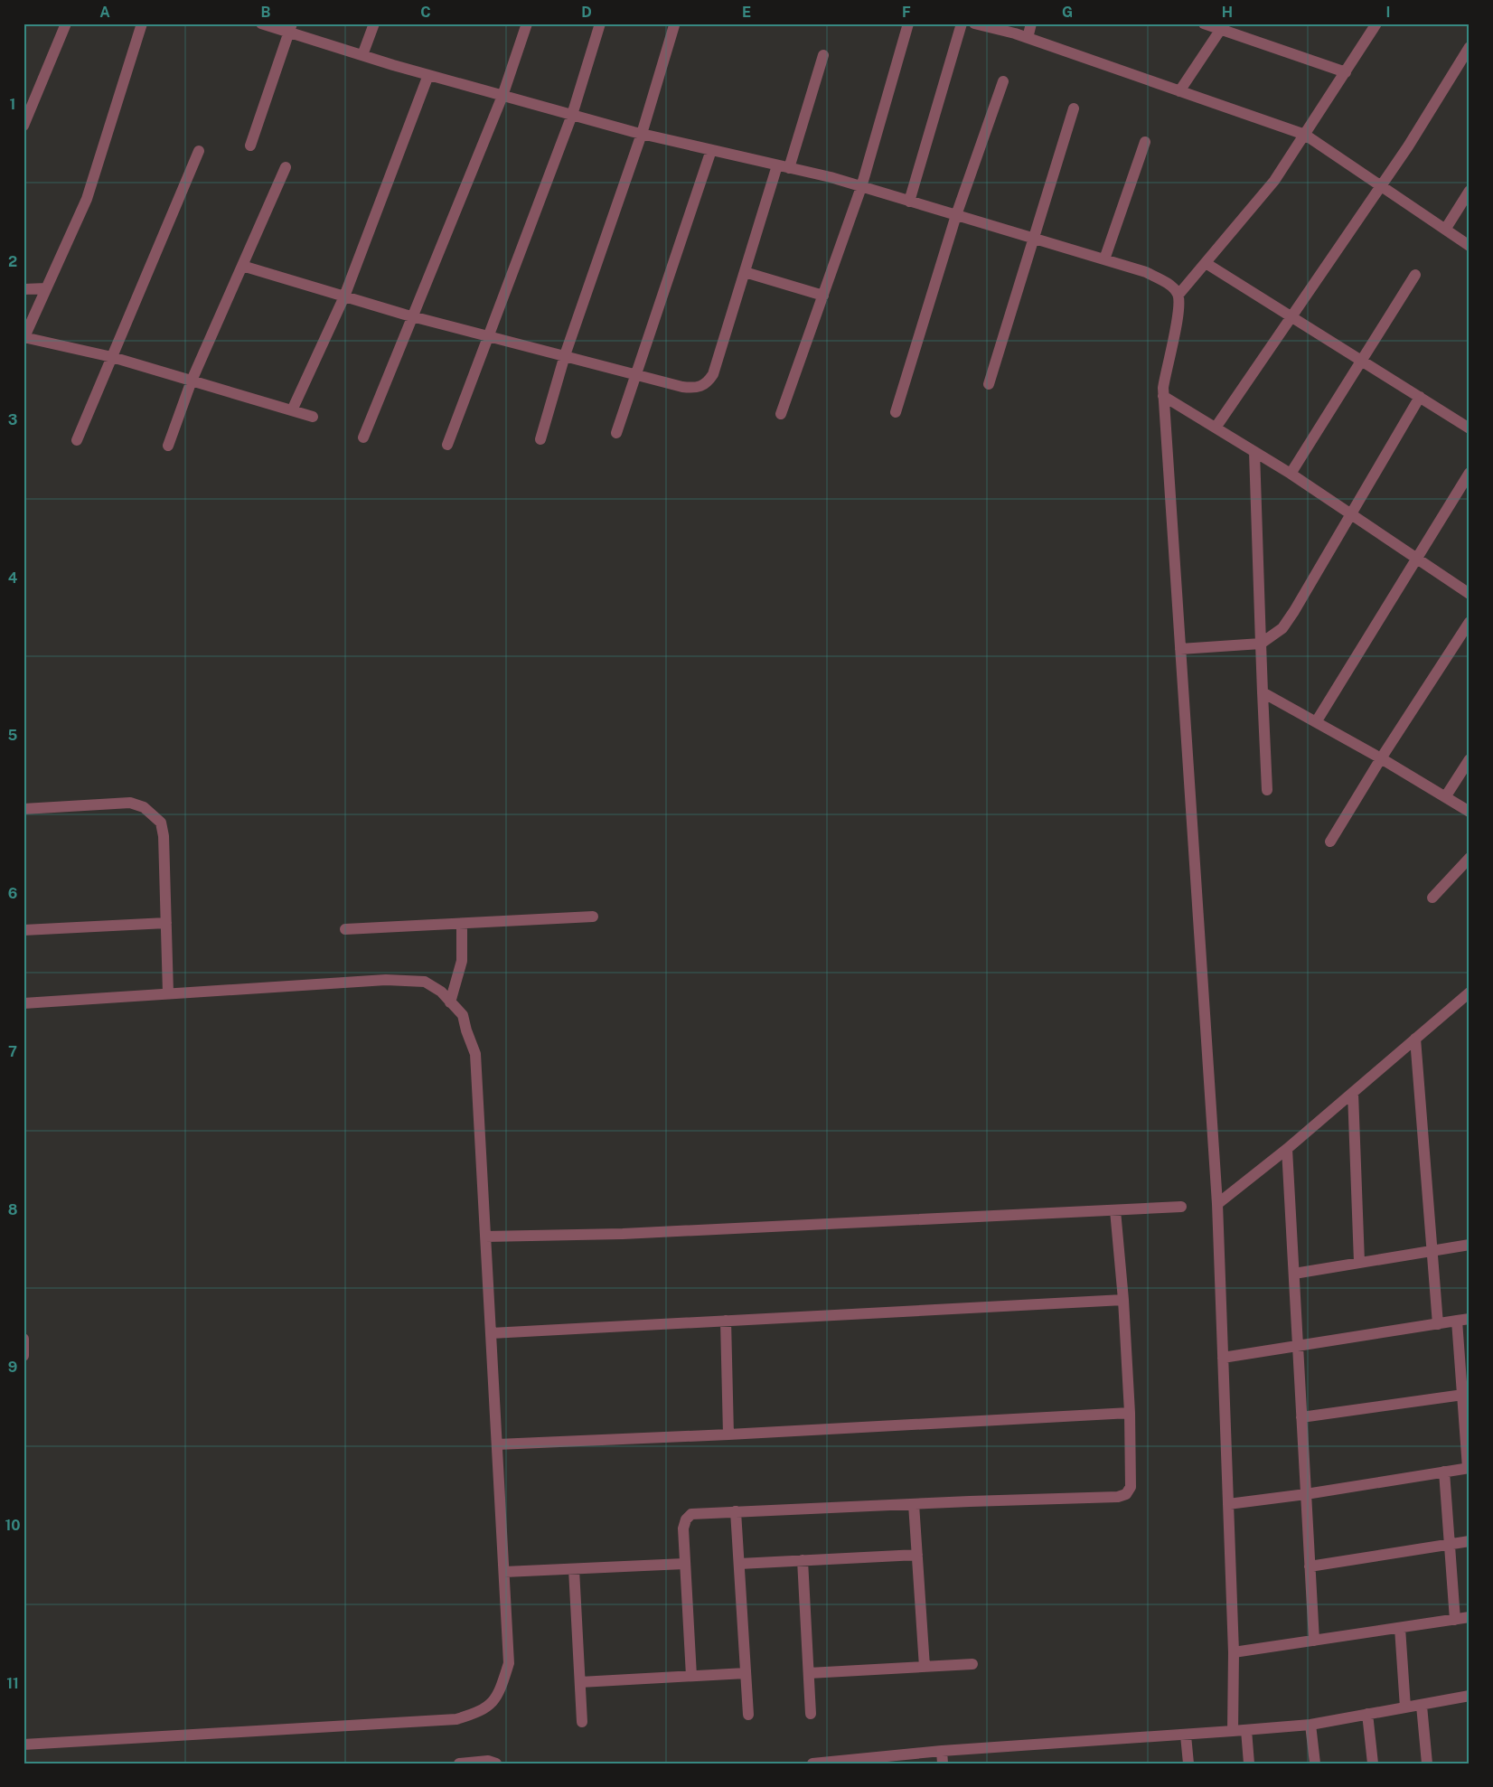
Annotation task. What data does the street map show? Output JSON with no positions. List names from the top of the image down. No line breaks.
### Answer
{"grid":{"columns":["A","B","C","D","E","F","G","H","I"],"rows":["1","2","3","4","5","6","7","8","9","10","11"]}}
